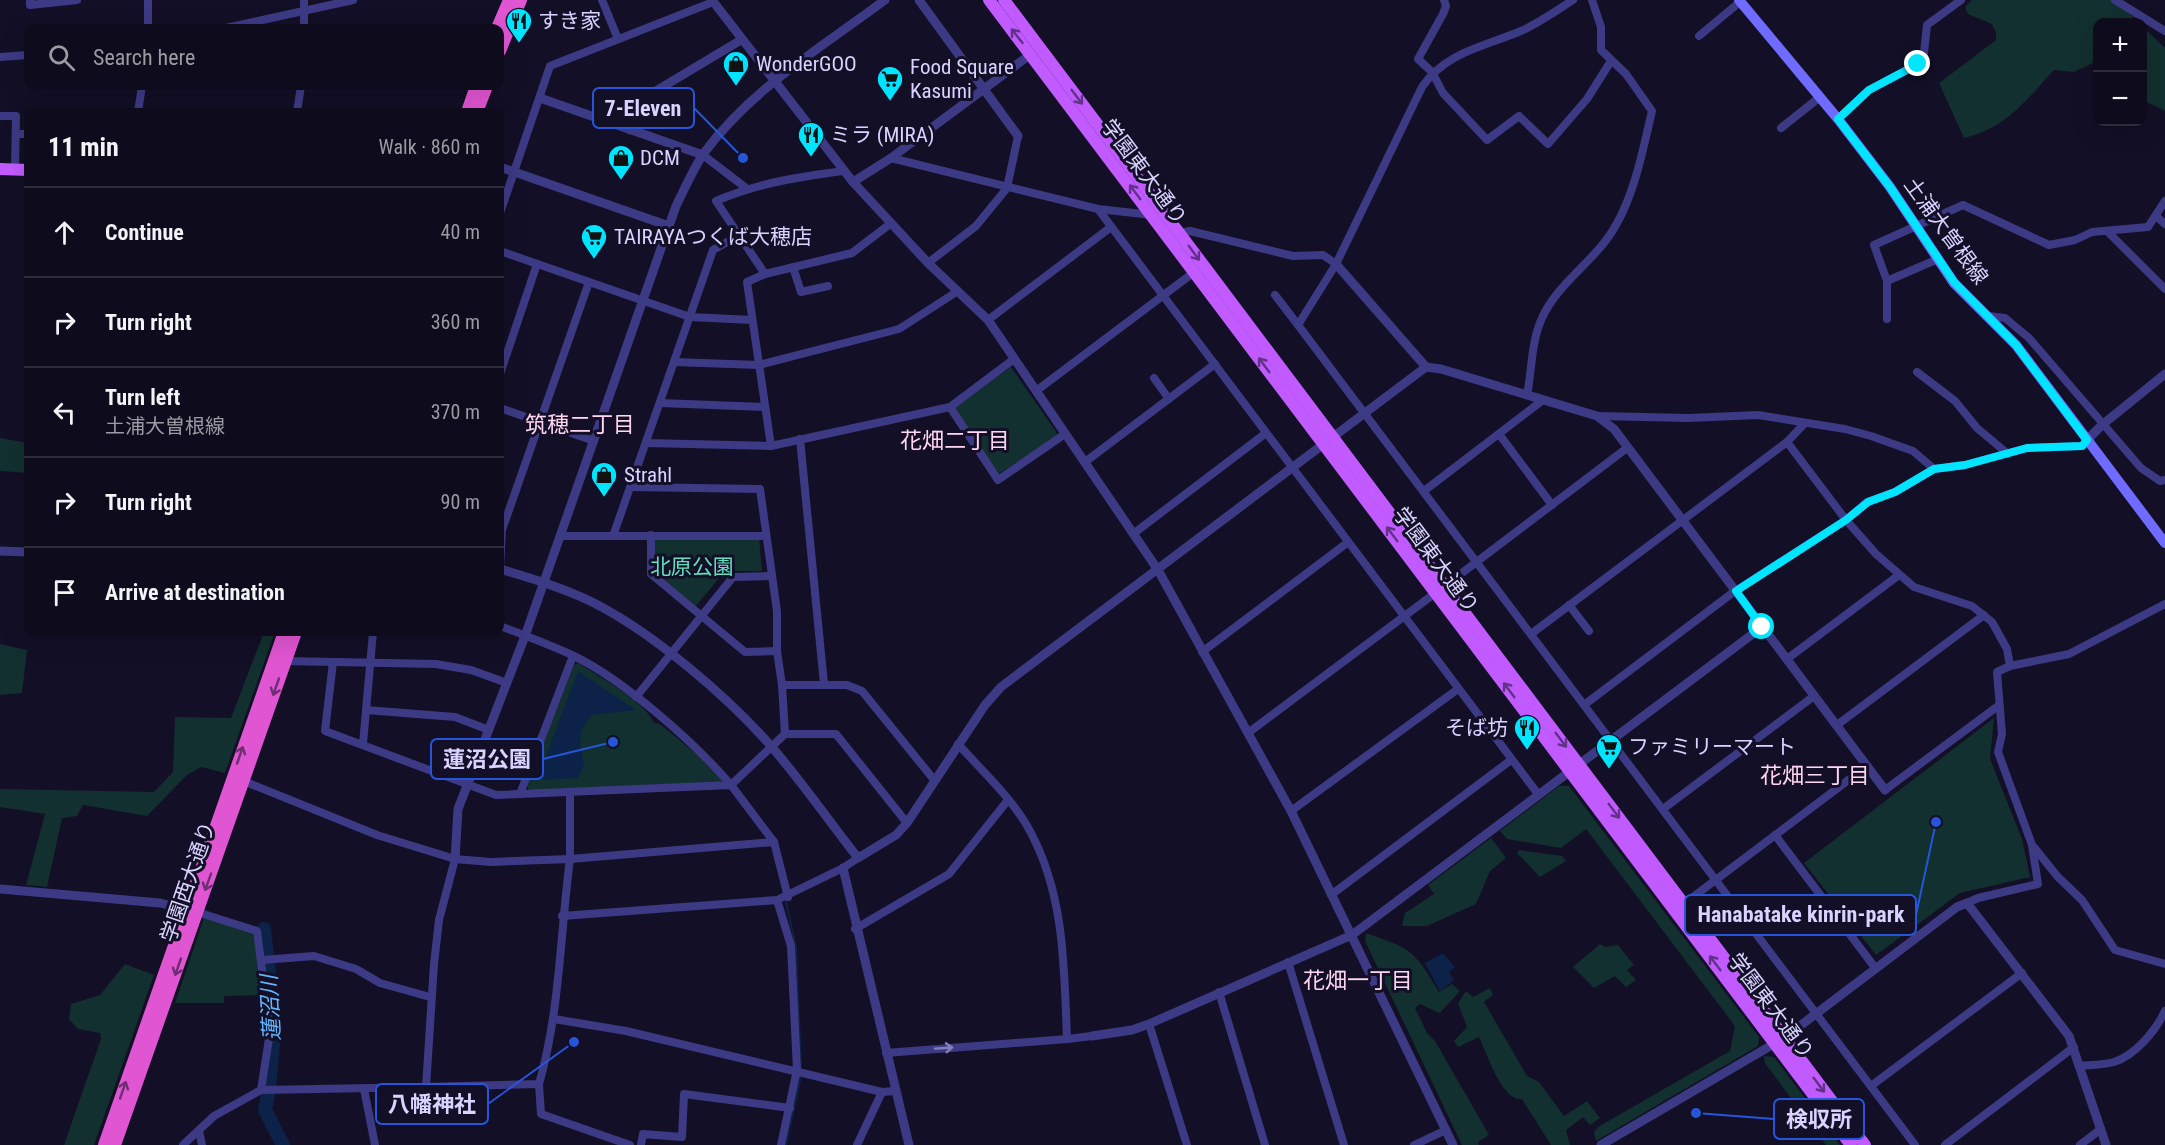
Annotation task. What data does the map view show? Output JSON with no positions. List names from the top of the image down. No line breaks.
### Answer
{"streets":{"highway":["学園西大通り"],"main road":["学園東大通り","土浦大曽根線"]},"districts":["筑穂二丁目","花畑二丁目","花畑三丁目","花畑一丁目"],"water":["蓮沼川"],"parks":["北原公園"],"places":{"restaurant":["すき家","ミラ (MIRA)","そば坊"],"shop":["WonderGOO","DCM","Strahl"],"supermarket":["Food Square Kasumi","TAIRAYAつくば大穂店","ファミリーマート"],"other":["7-Eleven","蓮沼公園","Hanabatake kinrin-park","八幡神社","検収所"]},"page":{"map_buttons":["+","−"],"search":"Search here","heading":["11 min","Walk · 860 m"],"list":[["Continue","40 m"],["Turn right","360 m"],["Turn left","土浦大曽根線","370 m"],["Turn right","90 m"],"Arrive at destination"]}}
